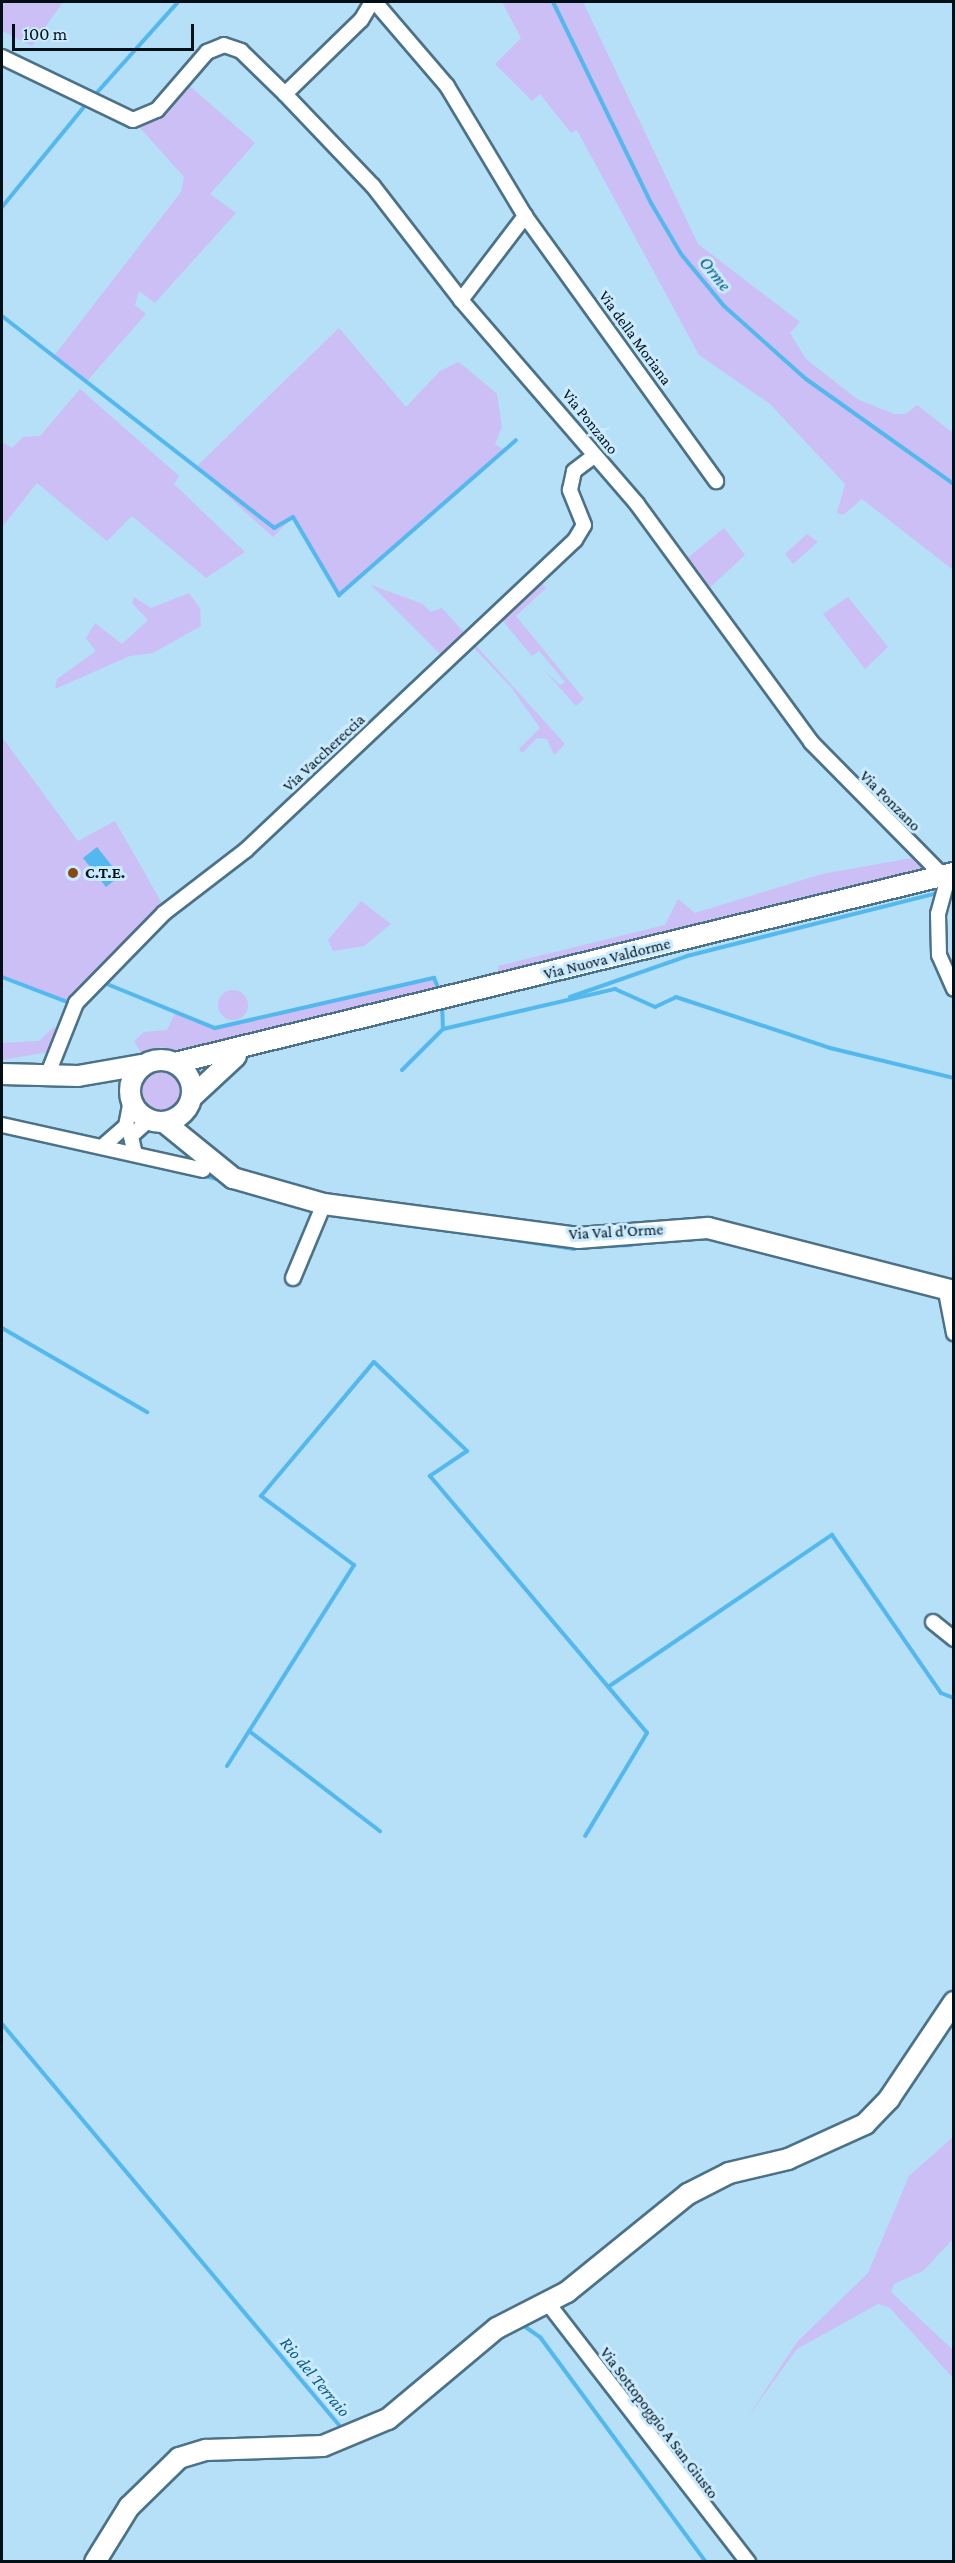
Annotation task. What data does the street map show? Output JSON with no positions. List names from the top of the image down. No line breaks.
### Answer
{"streets":{"street":["Via della Moriana","Via Ponzano","Via Vacchereccia","Via Nuova Valdorme","Via Val d'Orme","Via Sottopoggio A San Giusto"]},"crossings":[["Via Ponzano","Via Vacchereccia"],["Via Ponzano","Via Nuova Valdorme"],["Via Vacchereccia","Via Nuova Valdorme"],["Via Nuova Valdorme","Via Val d'Orme"]],"water":["Orme","Rio del Terraio"],"places":["C.T.E."],"scale_bar":"100 m"}
